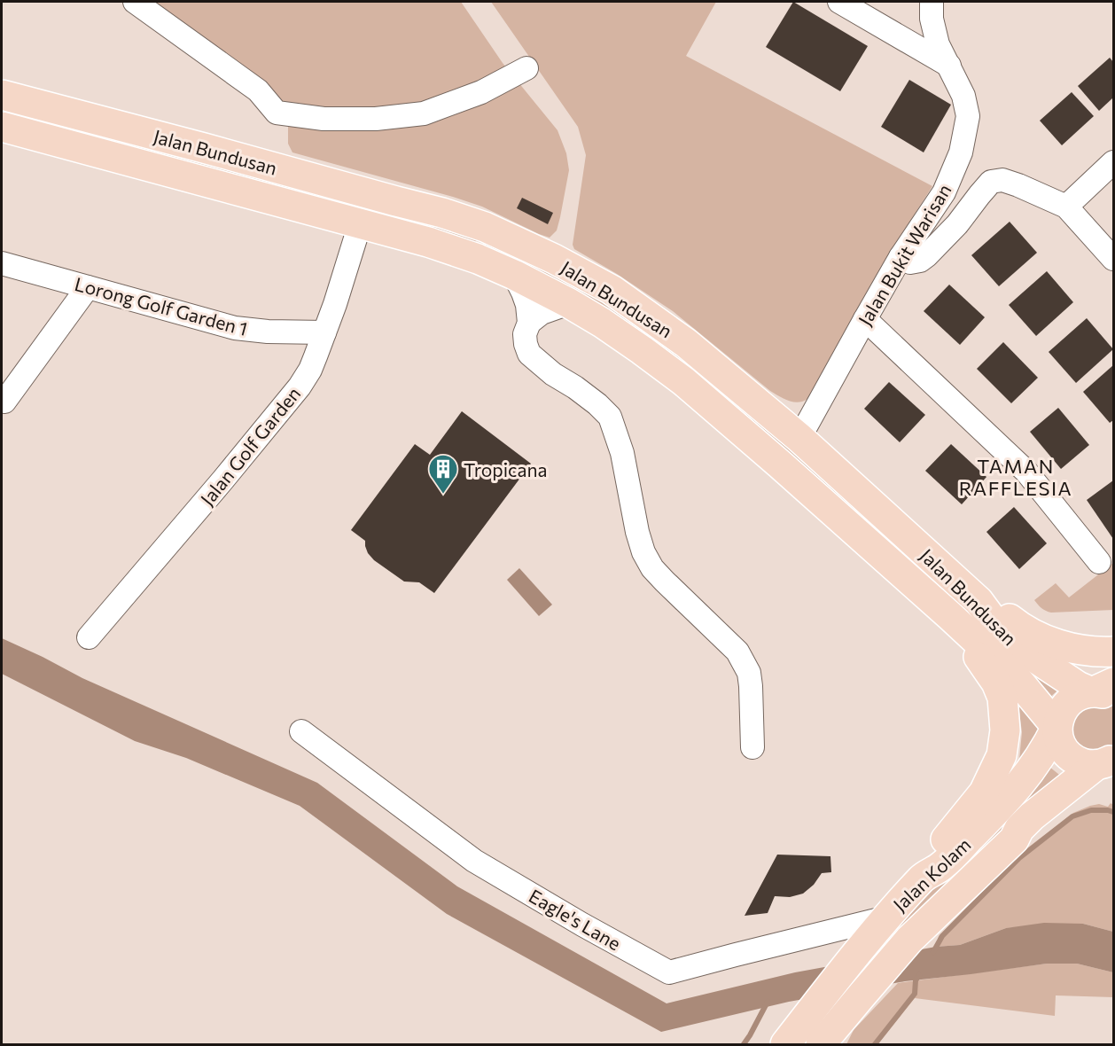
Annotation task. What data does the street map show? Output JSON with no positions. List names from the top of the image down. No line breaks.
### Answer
{"streets":{"main road":["Jalan Bundusan","Jalan Kolam"],"street":["Jalan Bukit Warisan","Lorong Golf Garden 1","Jalan Golf Garden","Eagle's Lane"]},"crossings":[["Jalan Bundusan","Jalan Bukit Warisan"],["Jalan Bundusan","Jalan Golf Garden"],["Jalan Bundusan","Jalan Kolam"],["Lorong Golf Garden 1","Jalan Golf Garden"],["Jalan Kolam","Eagle's Lane"]],"districts":["TAMAN RAFFLESIA"],"places":{"building":["Tropicana"]}}
